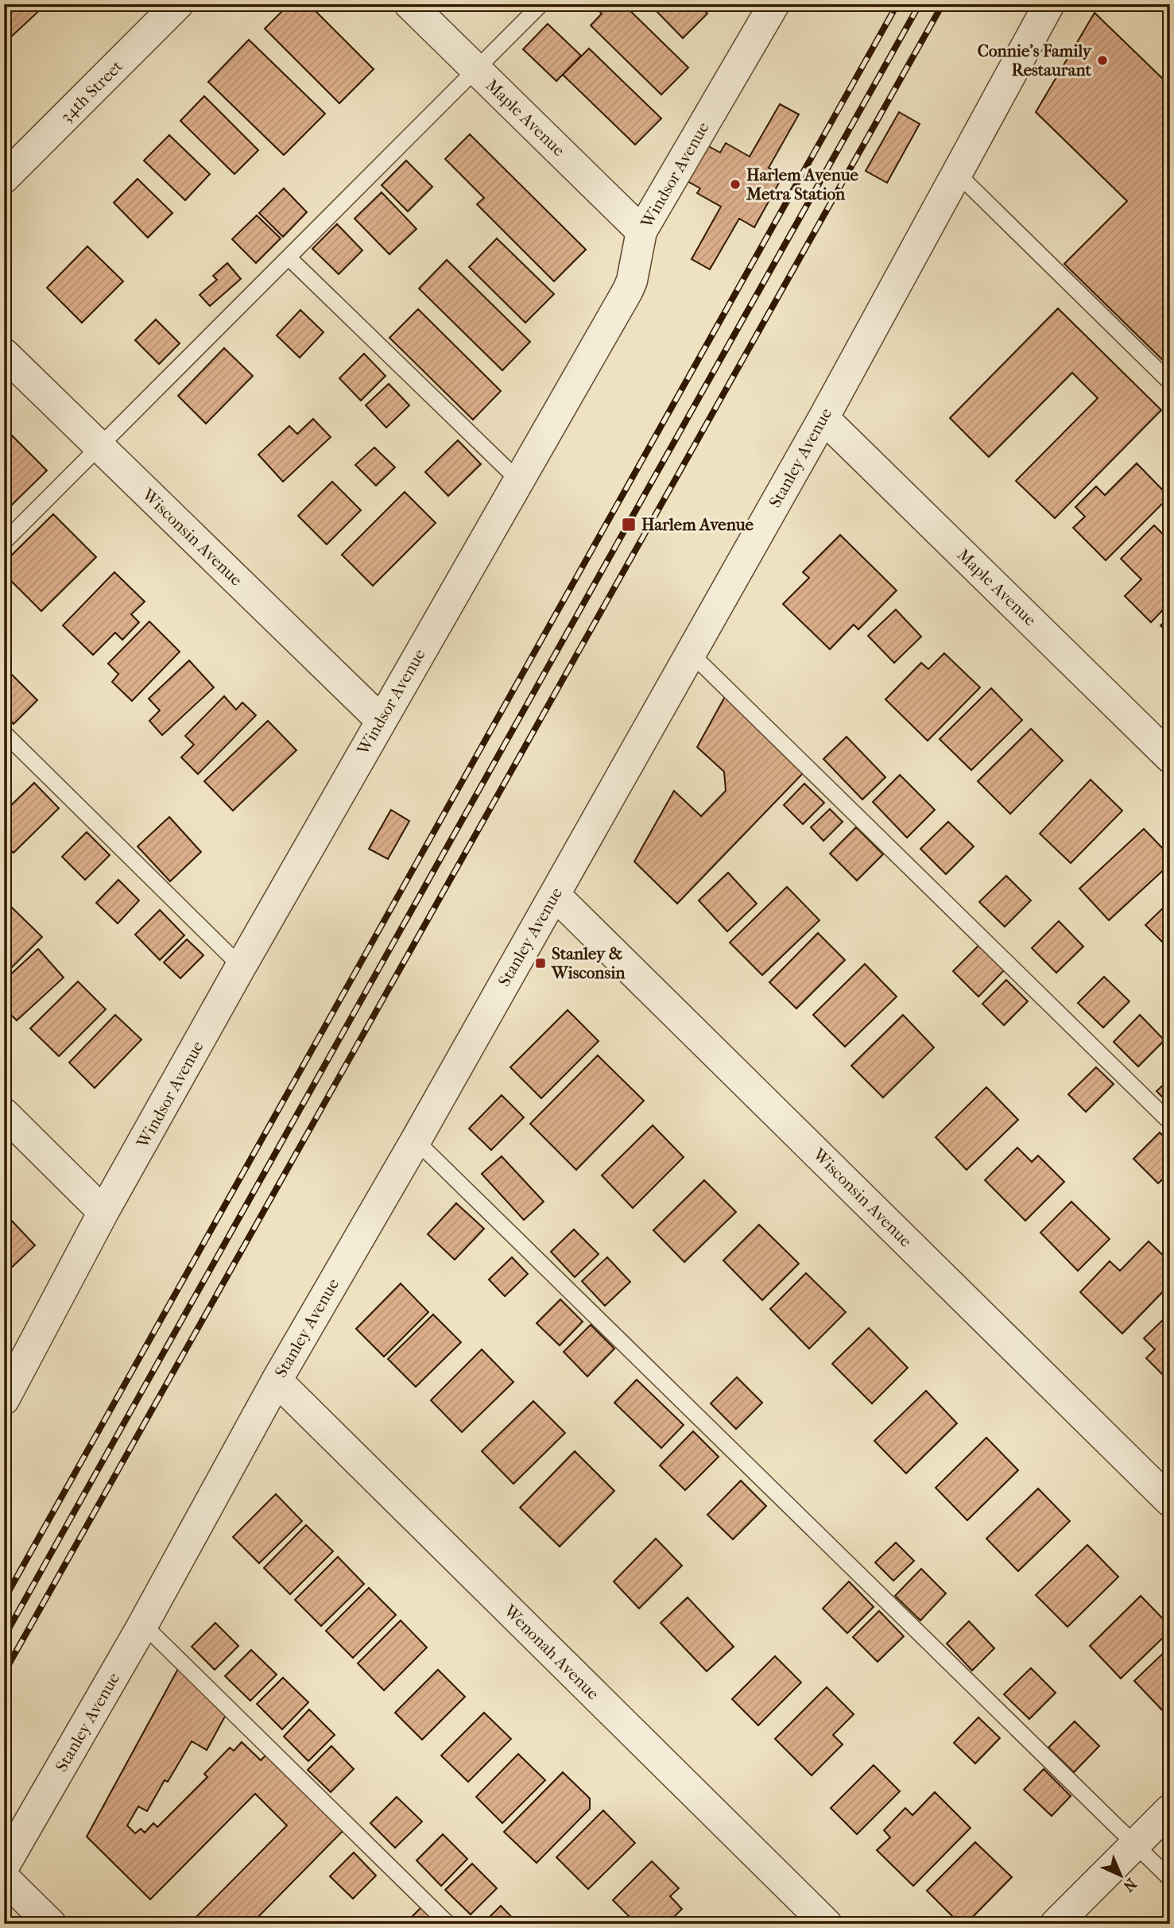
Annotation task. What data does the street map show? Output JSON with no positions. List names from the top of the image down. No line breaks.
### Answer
{"streets":{"street":["34th Street","Maple Avenue","Windsor Avenue","Stanley Avenue","Wisconsin Avenue","Wenonah Avenue"]},"crossings":[["Maple Avenue","Windsor Avenue"],["Maple Avenue","Stanley Avenue"],["Windsor Avenue","Wisconsin Avenue"],["Stanley Avenue","Wisconsin Avenue"],["Stanley Avenue","Wenonah Avenue"]],"places":{"other":["Connie's Family Restaurant","Harlem Avenue Metra Station"],"transit":["Harlem Avenue","Stanley & Wisconsin"]},"north":"bottom right"}
